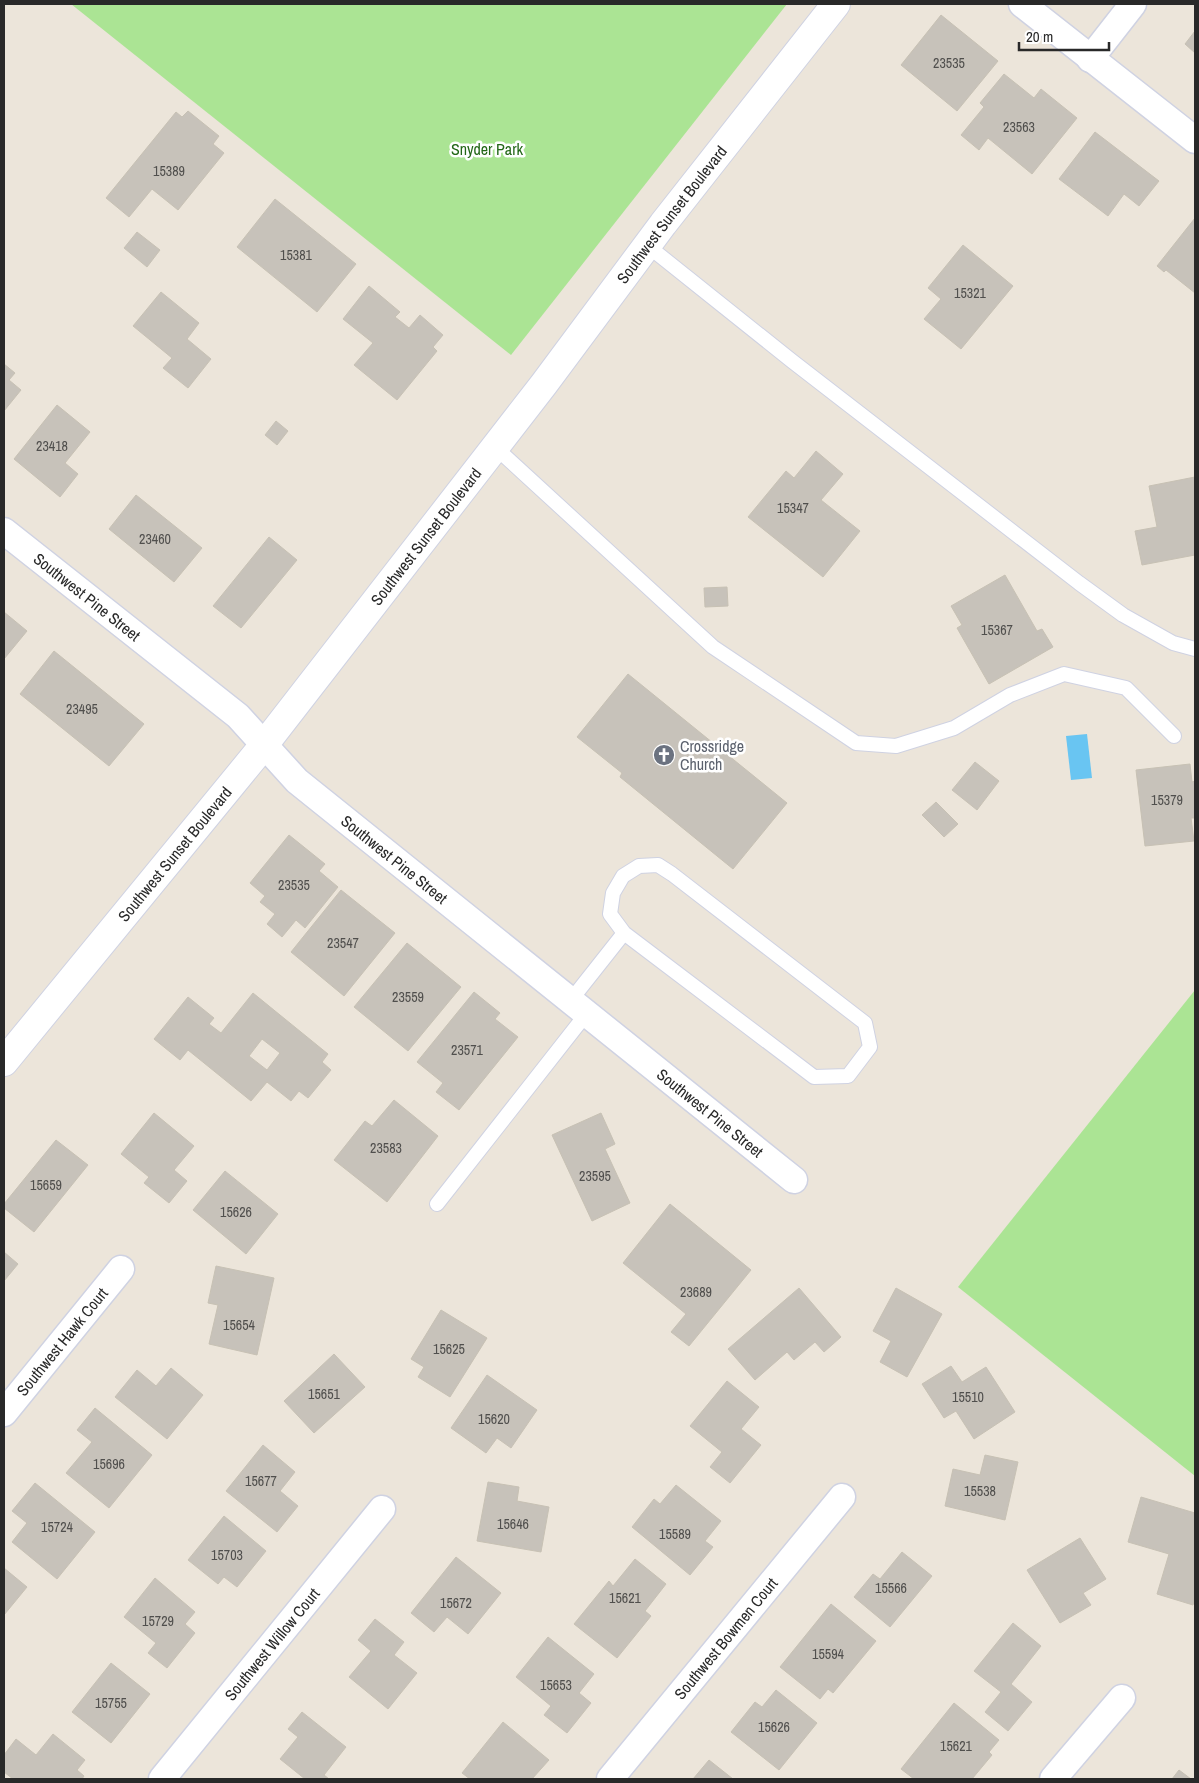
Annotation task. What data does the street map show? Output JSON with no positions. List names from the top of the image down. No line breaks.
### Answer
{"streets":{"main road":["Southwest Sunset Boulevard"],"street":["Southwest Pine Street","Southwest Hawk Court","Southwest Bowmen Court","Southwest Willow Court"]},"crossings":[["Southwest Sunset Boulevard","Southwest Pine Street"]],"parks":["Snyder Park"],"places":{"church":["Crossridge Church"]},"house_numbers":["23535","23563","15389","15381","15321","23418","15347","23460","15367","23495","15379","23535","23547","23559","23571","23583","23595","15659","15626","23689","15654","15625","15651","15510","15620","15696","15677","15538","15646","15724","15589","15703","15566","15621","15672","15729","15594","15653","15755","15626","15621"],"scale_bar":"20 m"}
